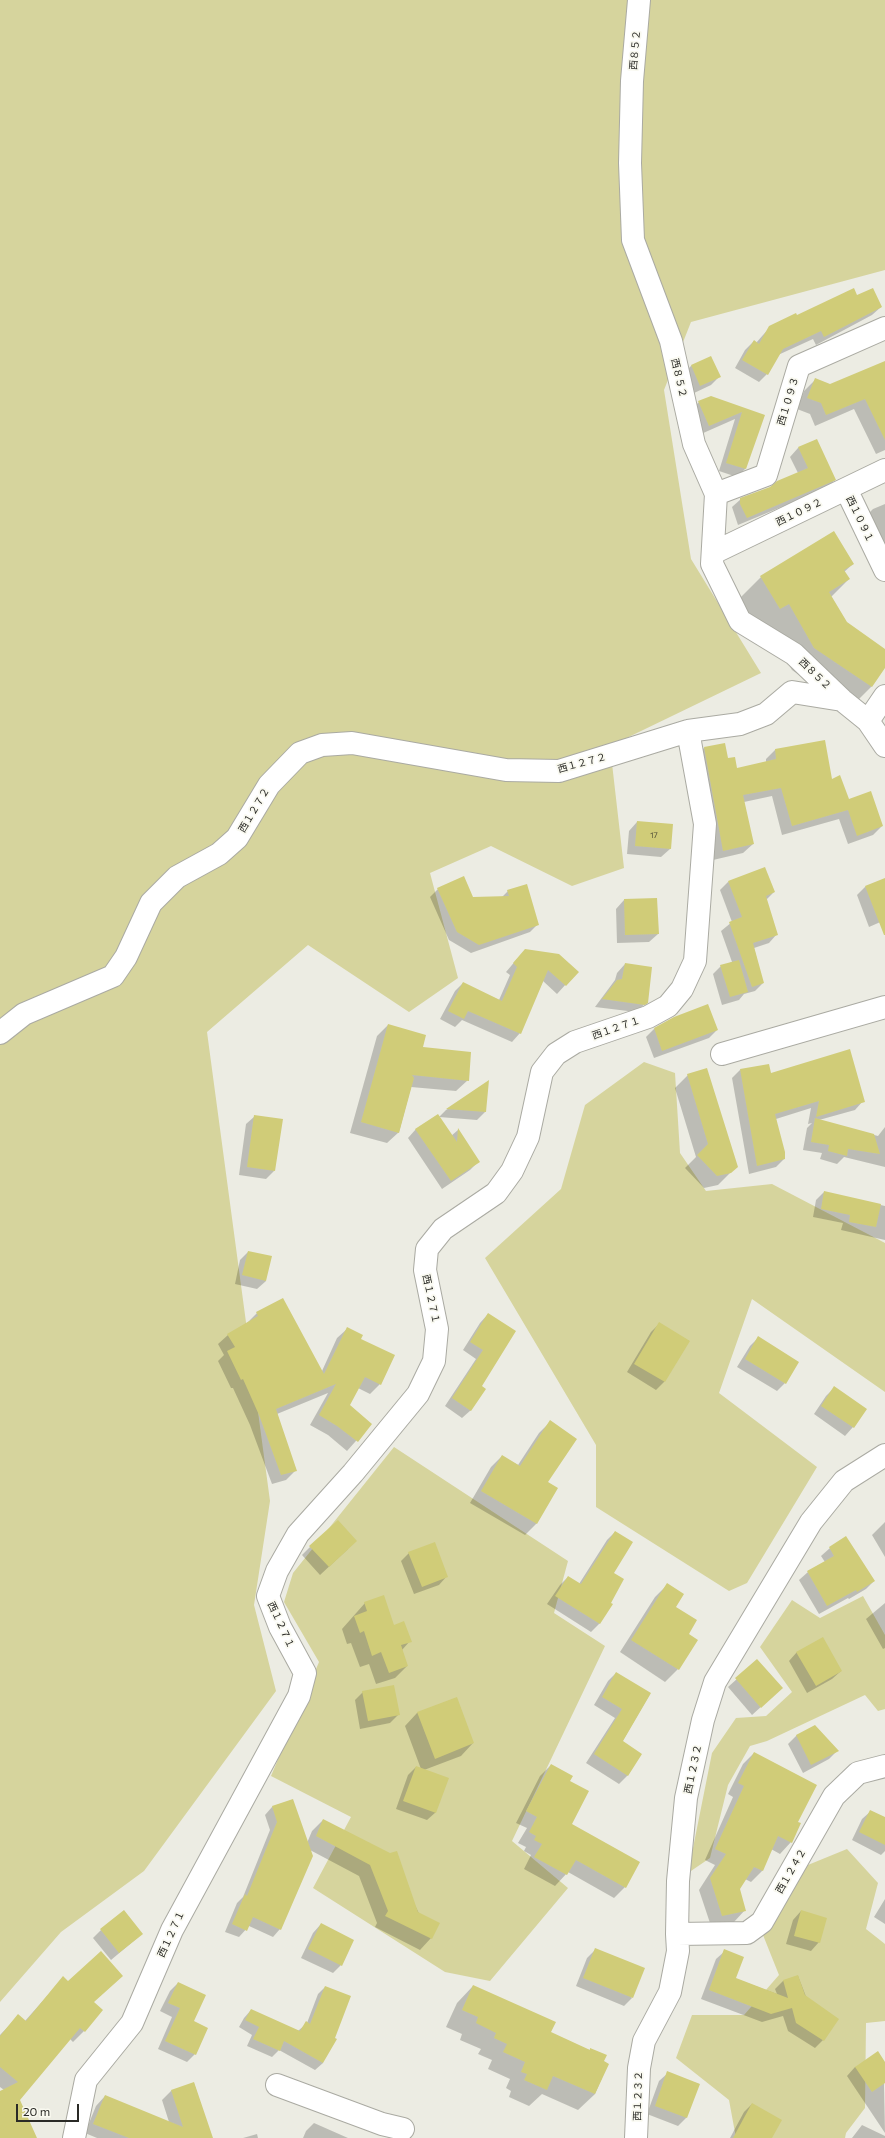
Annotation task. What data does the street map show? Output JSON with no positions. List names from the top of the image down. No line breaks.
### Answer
{"streets":{"street":["西８５２","西１０９３","西１０９２","西１０９１","西１２７２","西１２７１","西１２３２","西１２４２"]},"crossings":[["西８５２","西１０９３"],["西８５２","西１０９２"],["西１０９２","西１０９１"],["西１２７２","西１２７１"],["西１２３２","西１２４２"]],"house_numbers":["17"],"scale_bar":"20 m"}
